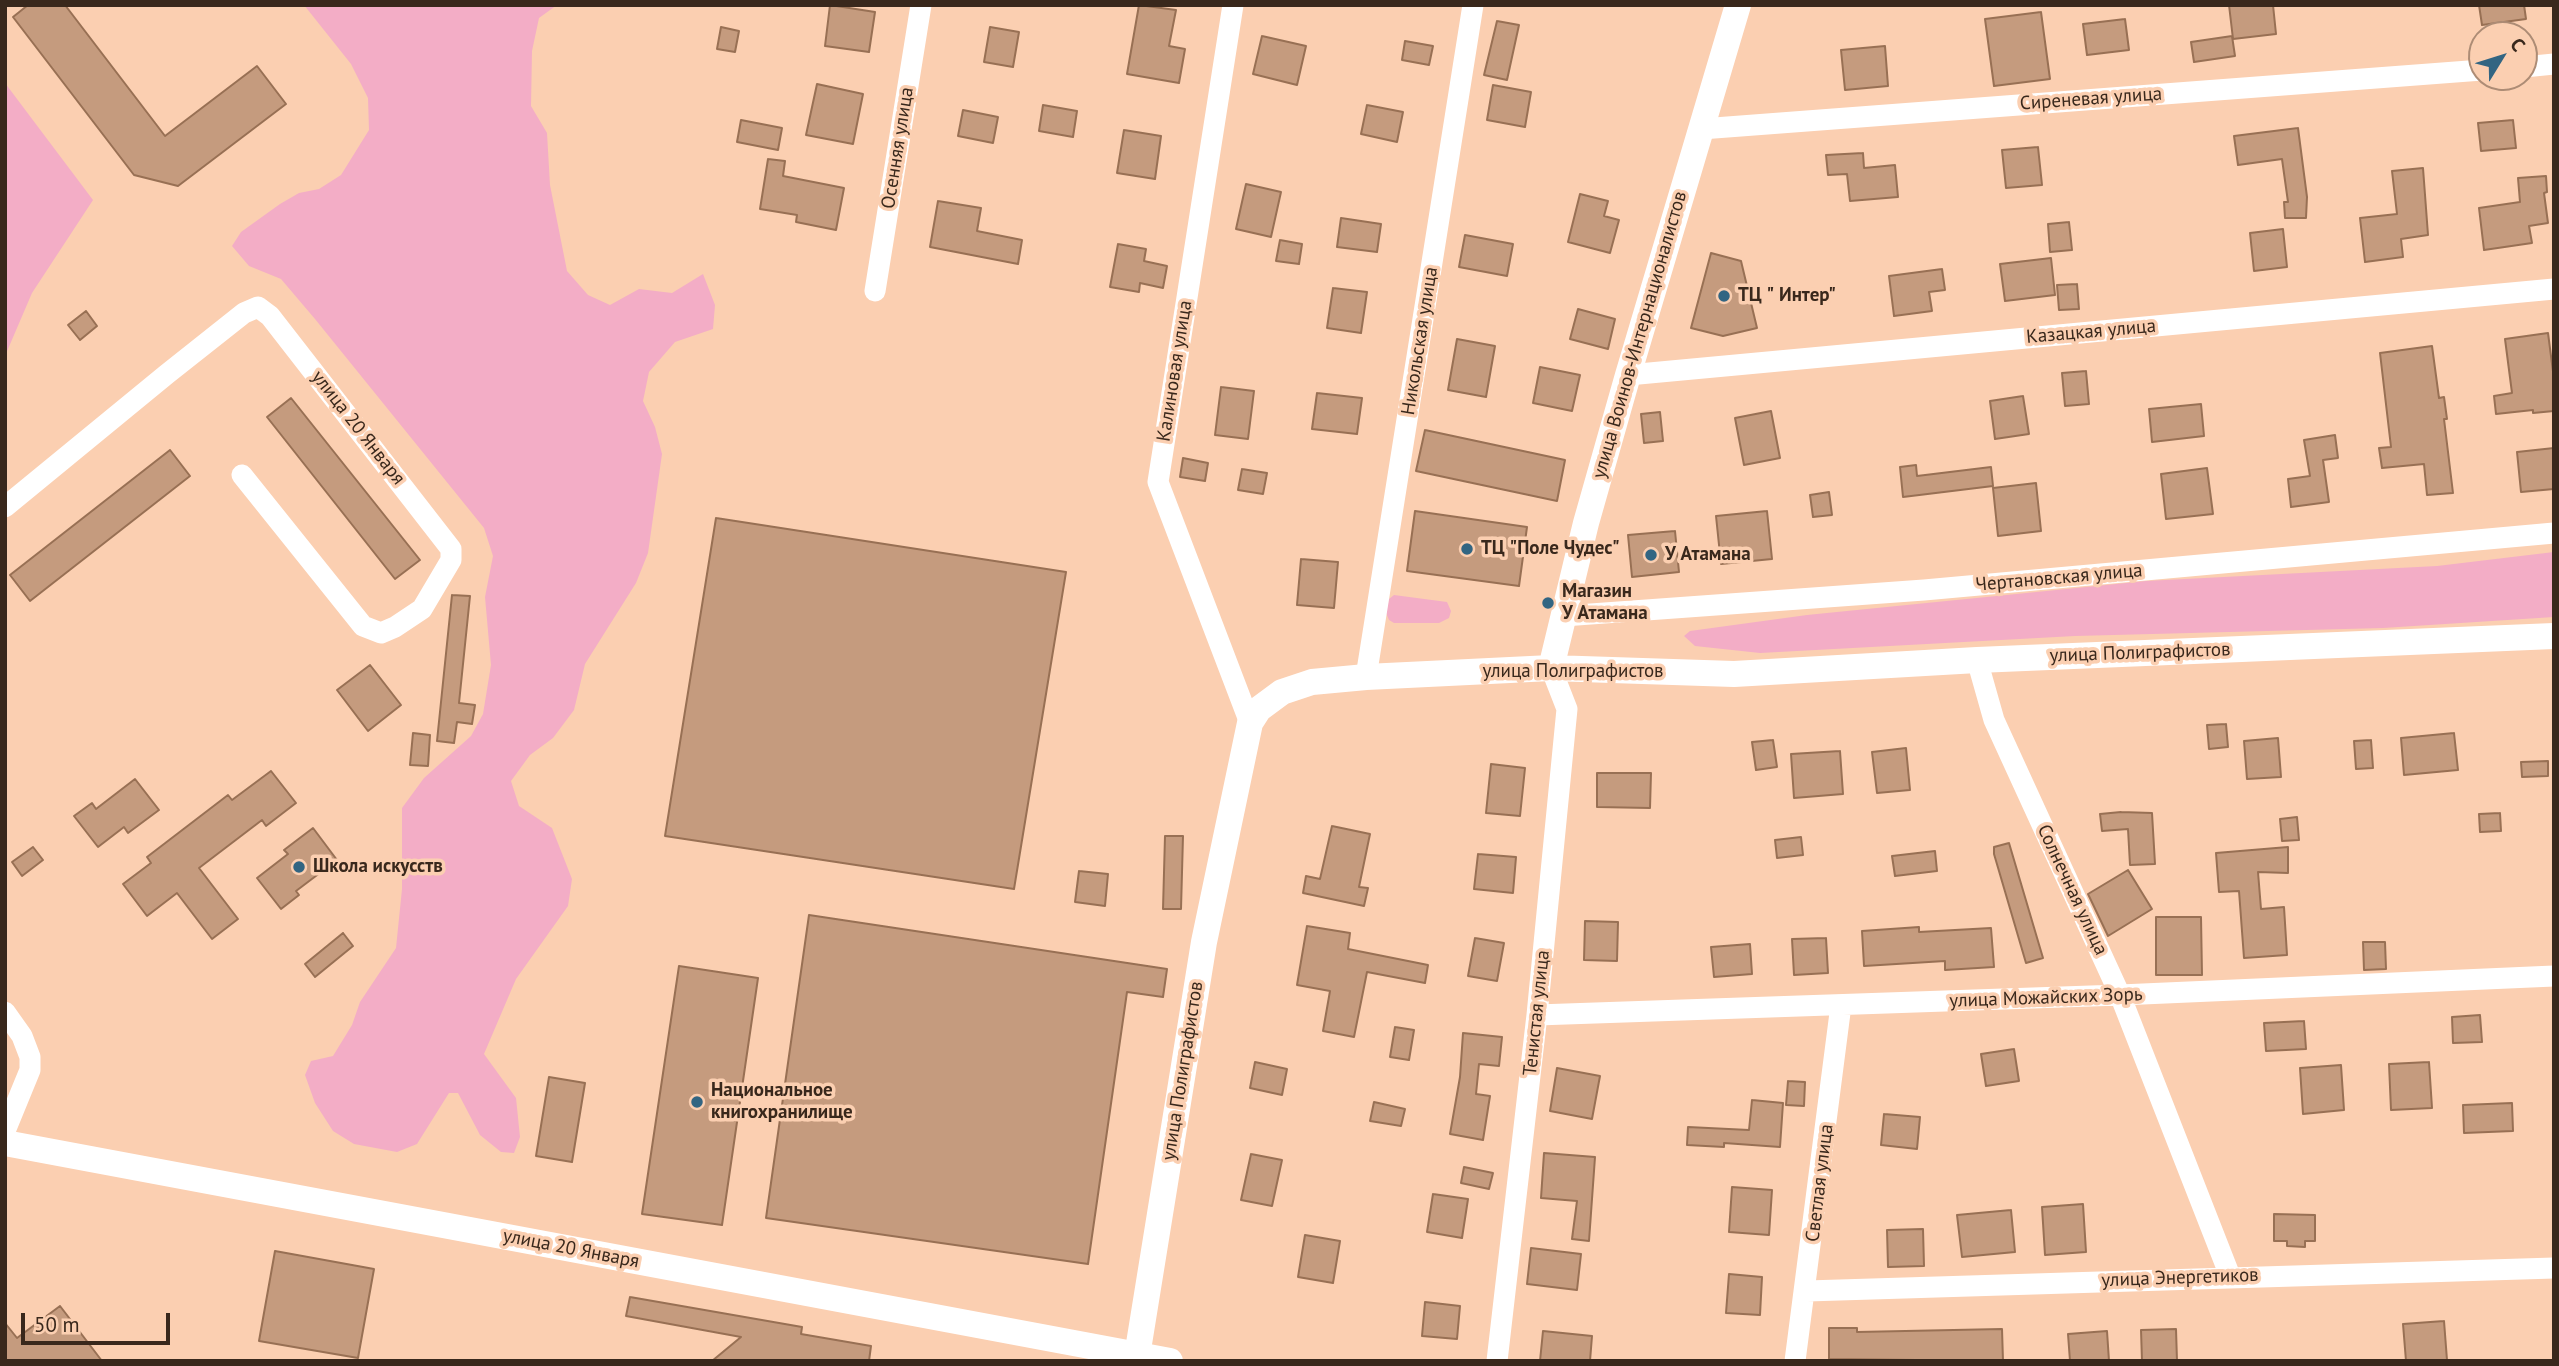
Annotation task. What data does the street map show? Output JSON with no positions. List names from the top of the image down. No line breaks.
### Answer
{"streets":{"street":["Сиреневая улица","Осенняя улица","Казацкая улица","улица Воинов-Интернационалистов","Никольская улица","Калиновая улица","улица 20 Января","Чертановская улица","улица Полиграфистов","Солнечная улица","улица Можайских Зорь","Тенистая улица","Светлая улица","улица Энергетиков"]},"crossings":[["Сиреневая улица","улица Воинов-Интернационалистов"],["Казацкая улица","улица Воинов-Интернационалистов"],["улица Воинов-Интернационалистов","Чертановская улица"],["улица Воинов-Интернационалистов","улица Полиграфистов"],["улица Воинов-Интернационалистов","Тенистая улица"],["Никольская улица","улица Полиграфистов"],["Калиновая улица","улица Полиграфистов"],["улица 20 Января","улица Полиграфистов"],["улица Полиграфистов","Солнечная улица"],["улица Полиграфистов","Тенистая улица"],["Солнечная улица","улица Можайских Зорь"],["Солнечная улица","улица Энергетиков"],["улица Можайских Зорь","Тенистая улица"],["улица Можайских Зорь","Светлая улица"],["Светлая улица","улица Энергетиков"]],"places":["ТЦ \" Интер\"","ТЦ \"Поле Чудес\"","У Атамана","Магазин У Атамана","Школа искусств","Национальное книгохранилище"],"scale_bar":"50 m","north":"top right"}
